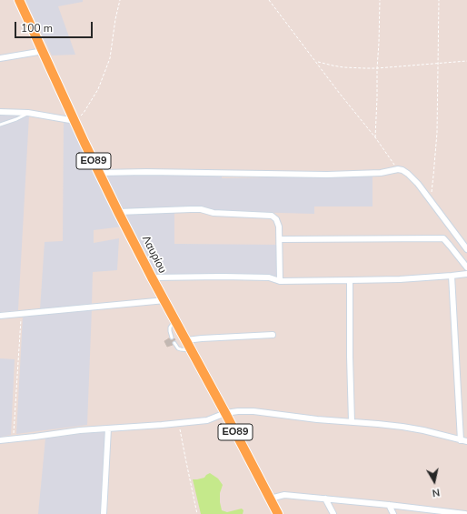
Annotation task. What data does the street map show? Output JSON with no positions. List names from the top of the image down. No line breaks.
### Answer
{"streets":{"main road":["ΕΟ89","Λαυρίου"]},"scale_bar":"100 m","north":"bottom"}
